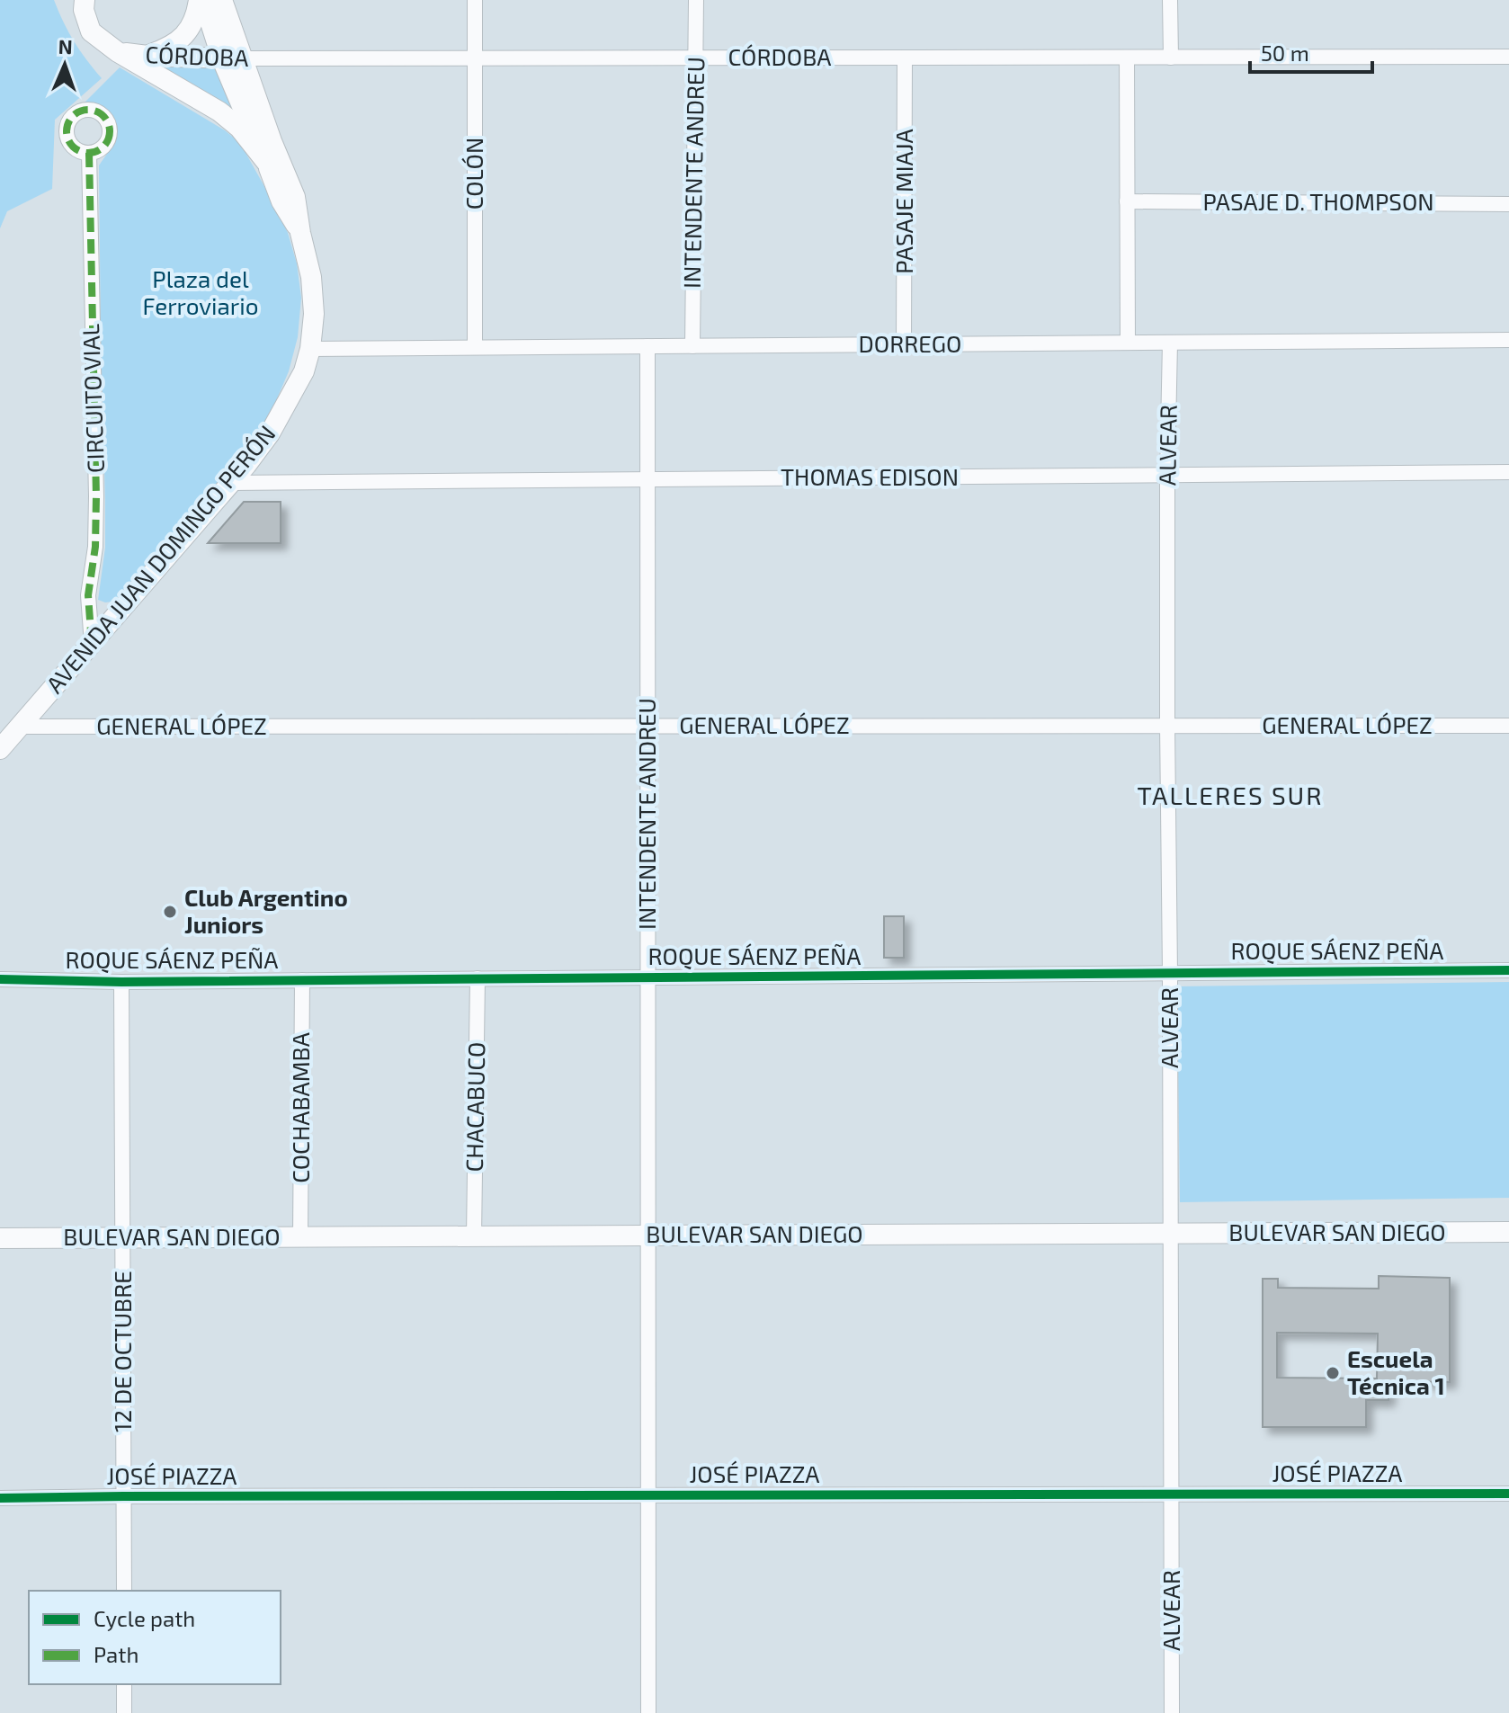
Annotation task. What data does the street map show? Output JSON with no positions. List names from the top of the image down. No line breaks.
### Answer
{"streets":{"street":["CÓRDOBA","INTENDENTE ANDREU","COLÓN","PASAJE MIAJA","PASAJE D. THOMPSON","DORREGO","CIRCUITO VIAL","ALVEAR","THOMAS EDISON","AVENIDA JUAN DOMINGO PERÓN","GENERAL LÓPEZ","ROQUE SÁENZ PEÑA","CHACABUCO","COCHABAMBA","BULEVAR SAN DIEGO","12 DE OCTUBRE","JOSÉ PIAZZA"]},"crossings":[["CÓRDOBA","INTENDENTE ANDREU"],["CÓRDOBA","COLÓN"],["CÓRDOBA","PASAJE MIAJA"],["CÓRDOBA","AVENIDA JUAN DOMINGO PERÓN"],["INTENDENTE ANDREU","DORREGO"],["INTENDENTE ANDREU","THOMAS EDISON"],["INTENDENTE ANDREU","GENERAL LÓPEZ"],["INTENDENTE ANDREU","ROQUE SÁENZ PEÑA"],["INTENDENTE ANDREU","BULEVAR SAN DIEGO"],["INTENDENTE ANDREU","JOSÉ PIAZZA"],["COLÓN","DORREGO"],["PASAJE MIAJA","DORREGO"],["DORREGO","ALVEAR"],["DORREGO","AVENIDA JUAN DOMINGO PERÓN"],["CIRCUITO VIAL","AVENIDA JUAN DOMINGO PERÓN"],["ALVEAR","THOMAS EDISON"],["ALVEAR","GENERAL LÓPEZ"],["ALVEAR","ROQUE SÁENZ PEÑA"],["ALVEAR","BULEVAR SAN DIEGO"],["ALVEAR","JOSÉ PIAZZA"],["THOMAS EDISON","AVENIDA JUAN DOMINGO PERÓN"],["AVENIDA JUAN DOMINGO PERÓN","GENERAL LÓPEZ"],["ROQUE SÁENZ PEÑA","CHACABUCO"],["ROQUE SÁENZ PEÑA","COCHABAMBA"],["ROQUE SÁENZ PEÑA","12 DE OCTUBRE"],["CHACABUCO","BULEVAR SAN DIEGO"],["COCHABAMBA","BULEVAR SAN DIEGO"],["BULEVAR SAN DIEGO","12 DE OCTUBRE"],["12 DE OCTUBRE","JOSÉ PIAZZA"]],"districts":["TALLERES SUR"],"parks":["Plaza del Ferroviario"],"places":["Club Argentino Juniors","Escuela Técnica 1"],"legend":["Cycle path","Path"],"scale_bar":"50 m","north":"top"}
